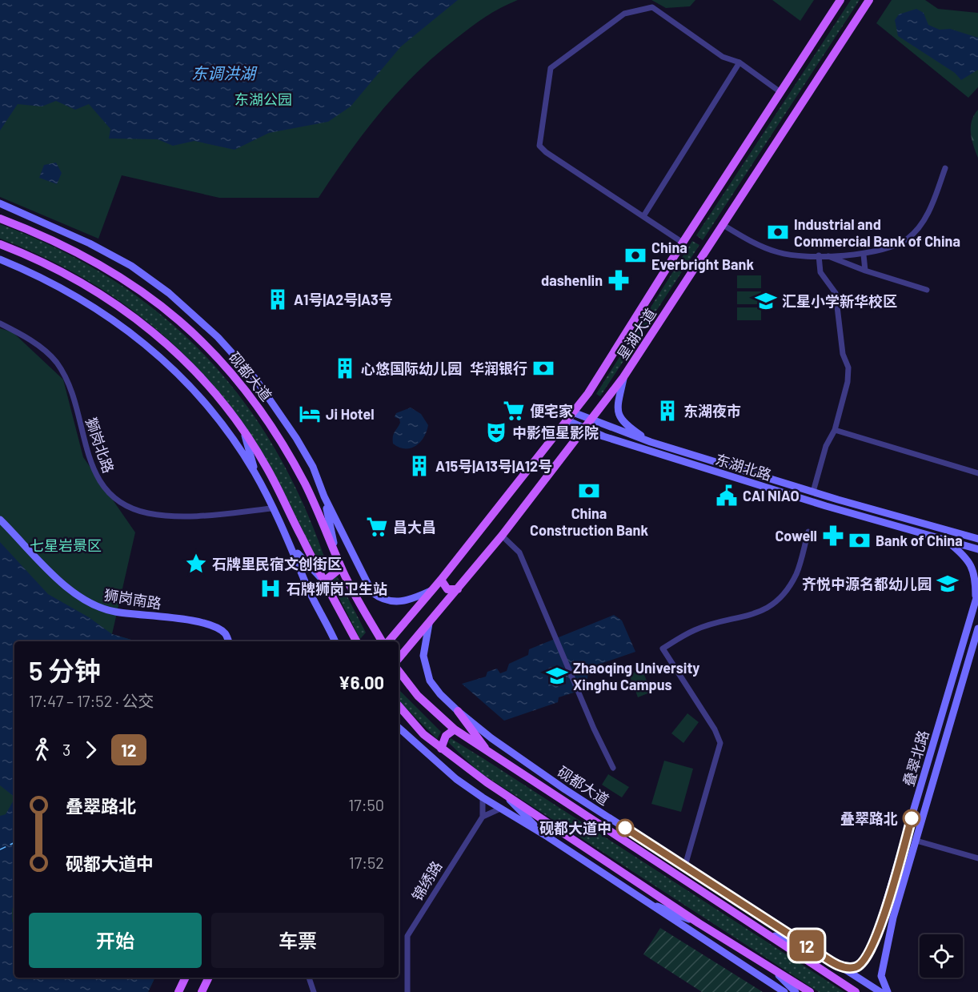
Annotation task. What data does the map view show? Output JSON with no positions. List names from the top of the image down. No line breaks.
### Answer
{"streets":{"main road":["星湖大道","砚都大道"],"street":["獅岗北路","东湖北路","狮岗南路","叠翠北路","锦绣路"]},"crossings":[["星湖大道","砚都大道"],["星湖大道","东湖北路"],["砚都大道","叠翠北路"],["东湖北路","叠翠北路"]],"water":["东调洪湖"],"parks":["东湖公园","七星岩景区"],"places":{"bank":["Industrial and Commercial Bank of China","China Everbright Bank","华润银行","China Construction Bank","Bank of China"],"pharmacy":["dashenlin","Cowell"],"building":["A1号|A2号|A3号","心悠国际幼儿园","东湖夜市","A15号|A13号|A12号"],"school or university":["汇星小学新华校区","齐悦中源名都幼儿园","Zhaoqing University Xinghu Campus"],"supermarket":["便宅家","昌大昌"],"hotel":["Ji Hotel"],"theatre":["中影恒星影院"],"public building":["CAI NIAO"],"place":["石牌里民宿文创街区"],"hospital":["石牌狮岗卫生站"],"other":["叠翠路北","砚都大道中"]},"lines":["bus line 12"],"page":{"on_map":"12","heading":["5 分钟","17:47 – 17:52 · 公交","¥6.00"],"legs":["3","12"],"list":[{"name":"叠翠路北","value":"17:50"},{"name":"砚都大道中","value":"17:52"}],"buttons":["开始","车票"]}}
